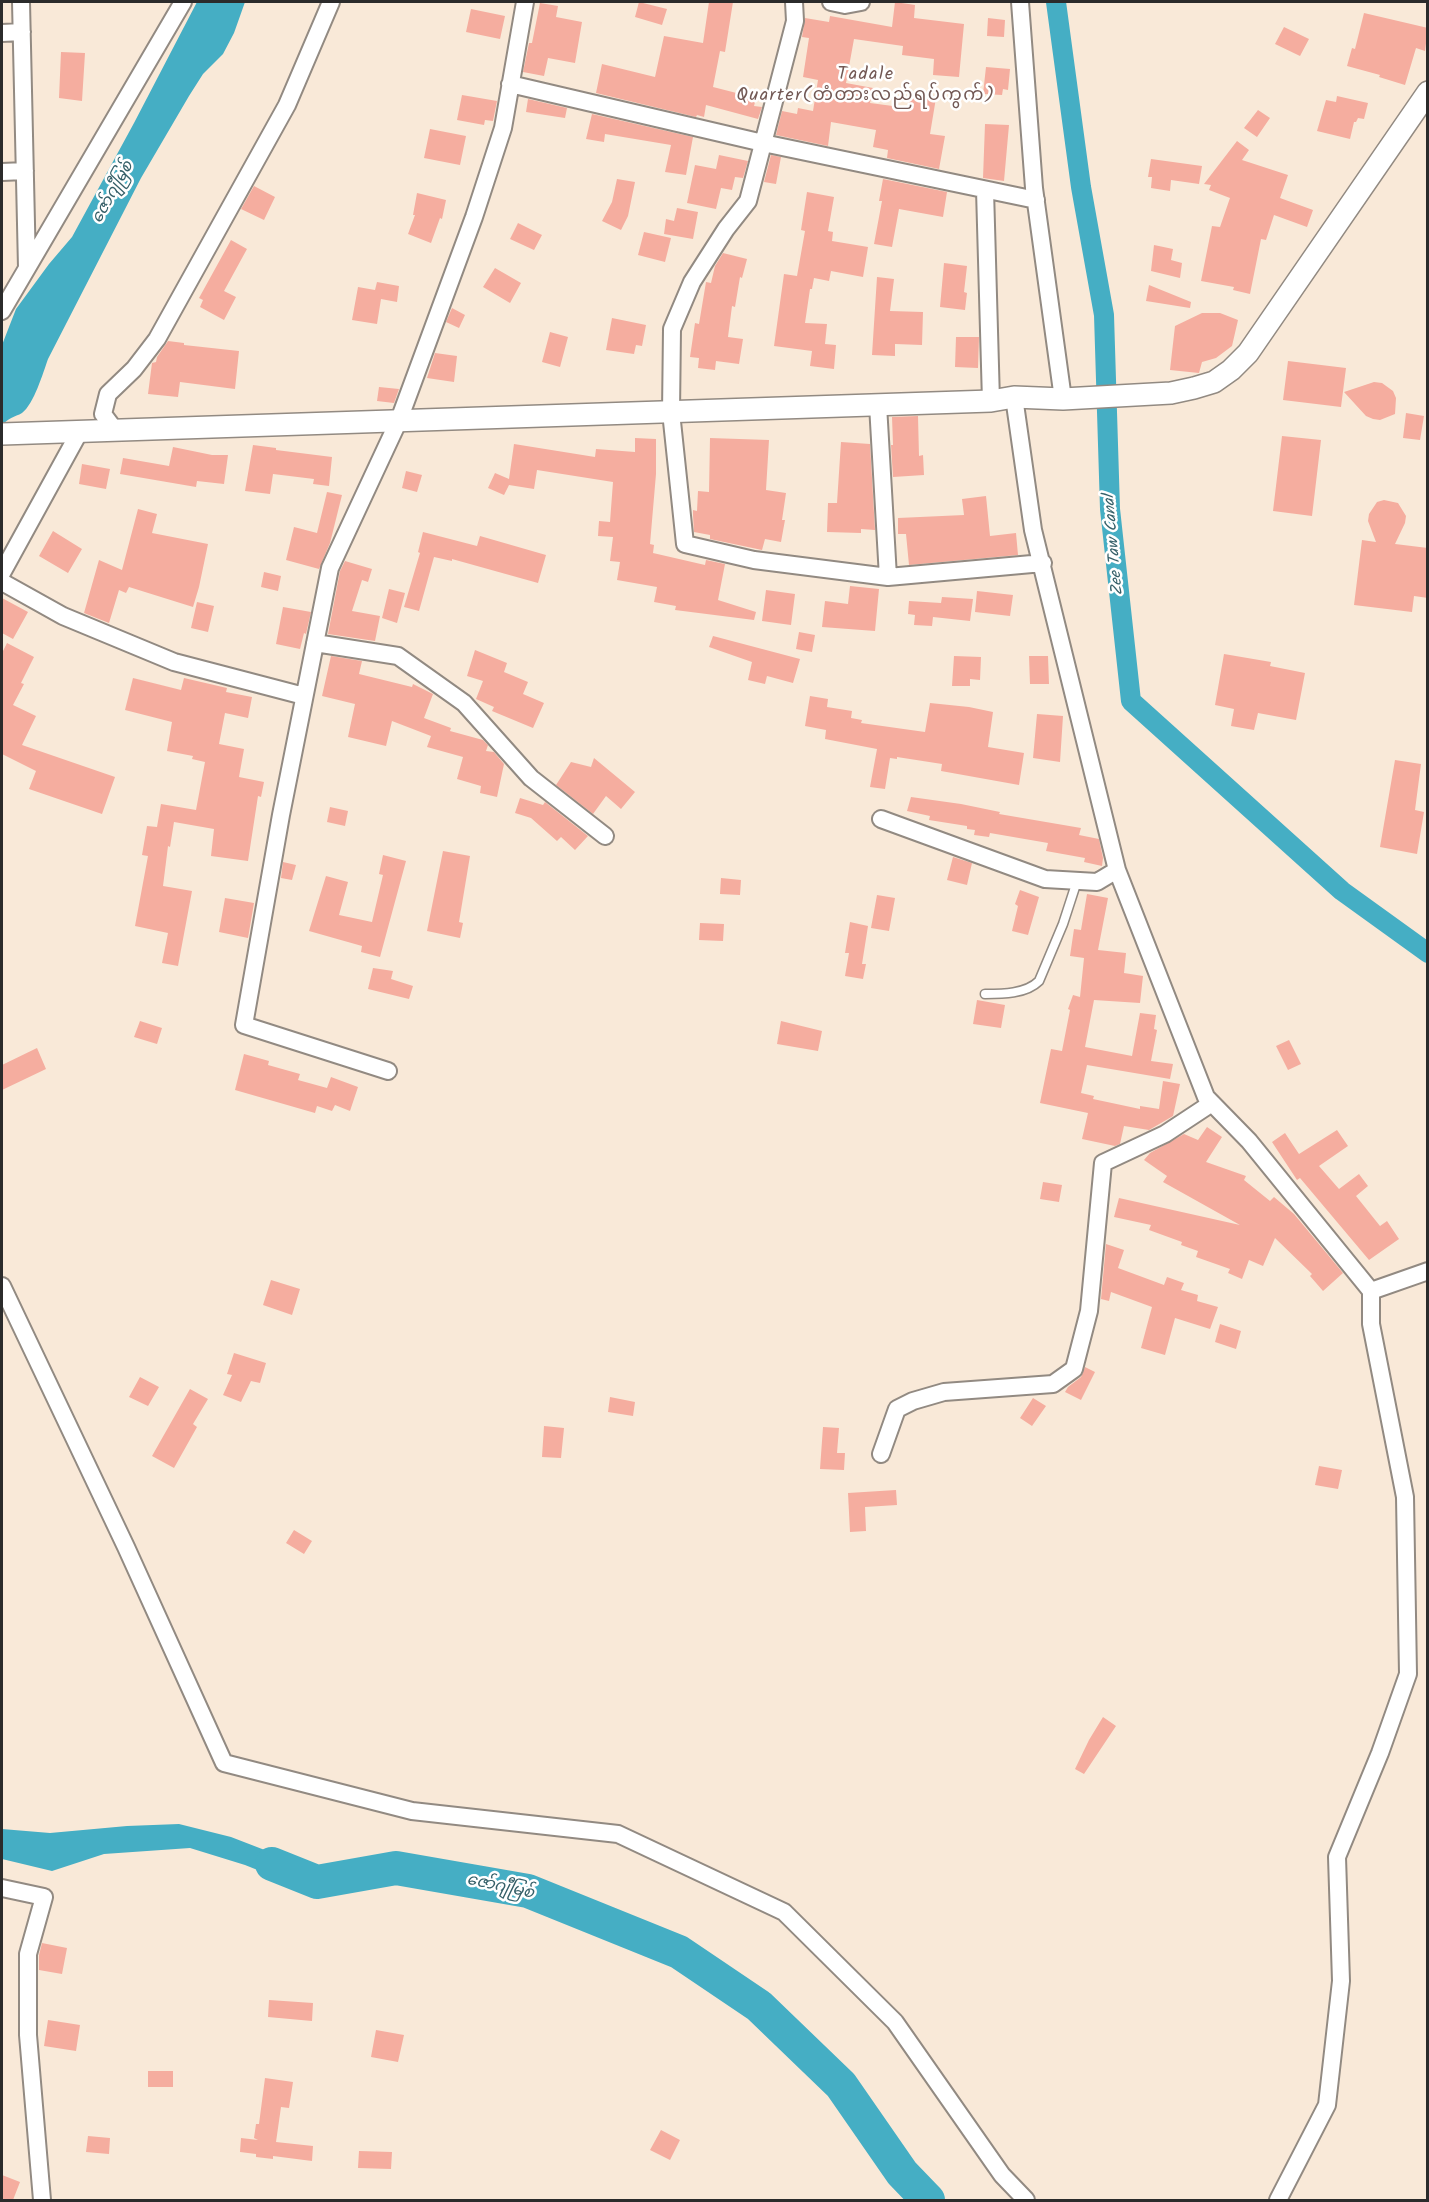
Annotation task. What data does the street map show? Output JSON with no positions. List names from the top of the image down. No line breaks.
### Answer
{"districts":["Tadale Quarter(တံတားလည်ရပ်ကွက်)"],"water":["ဇော်ဂျီမြစ်","Zee Taw Canal"]}
